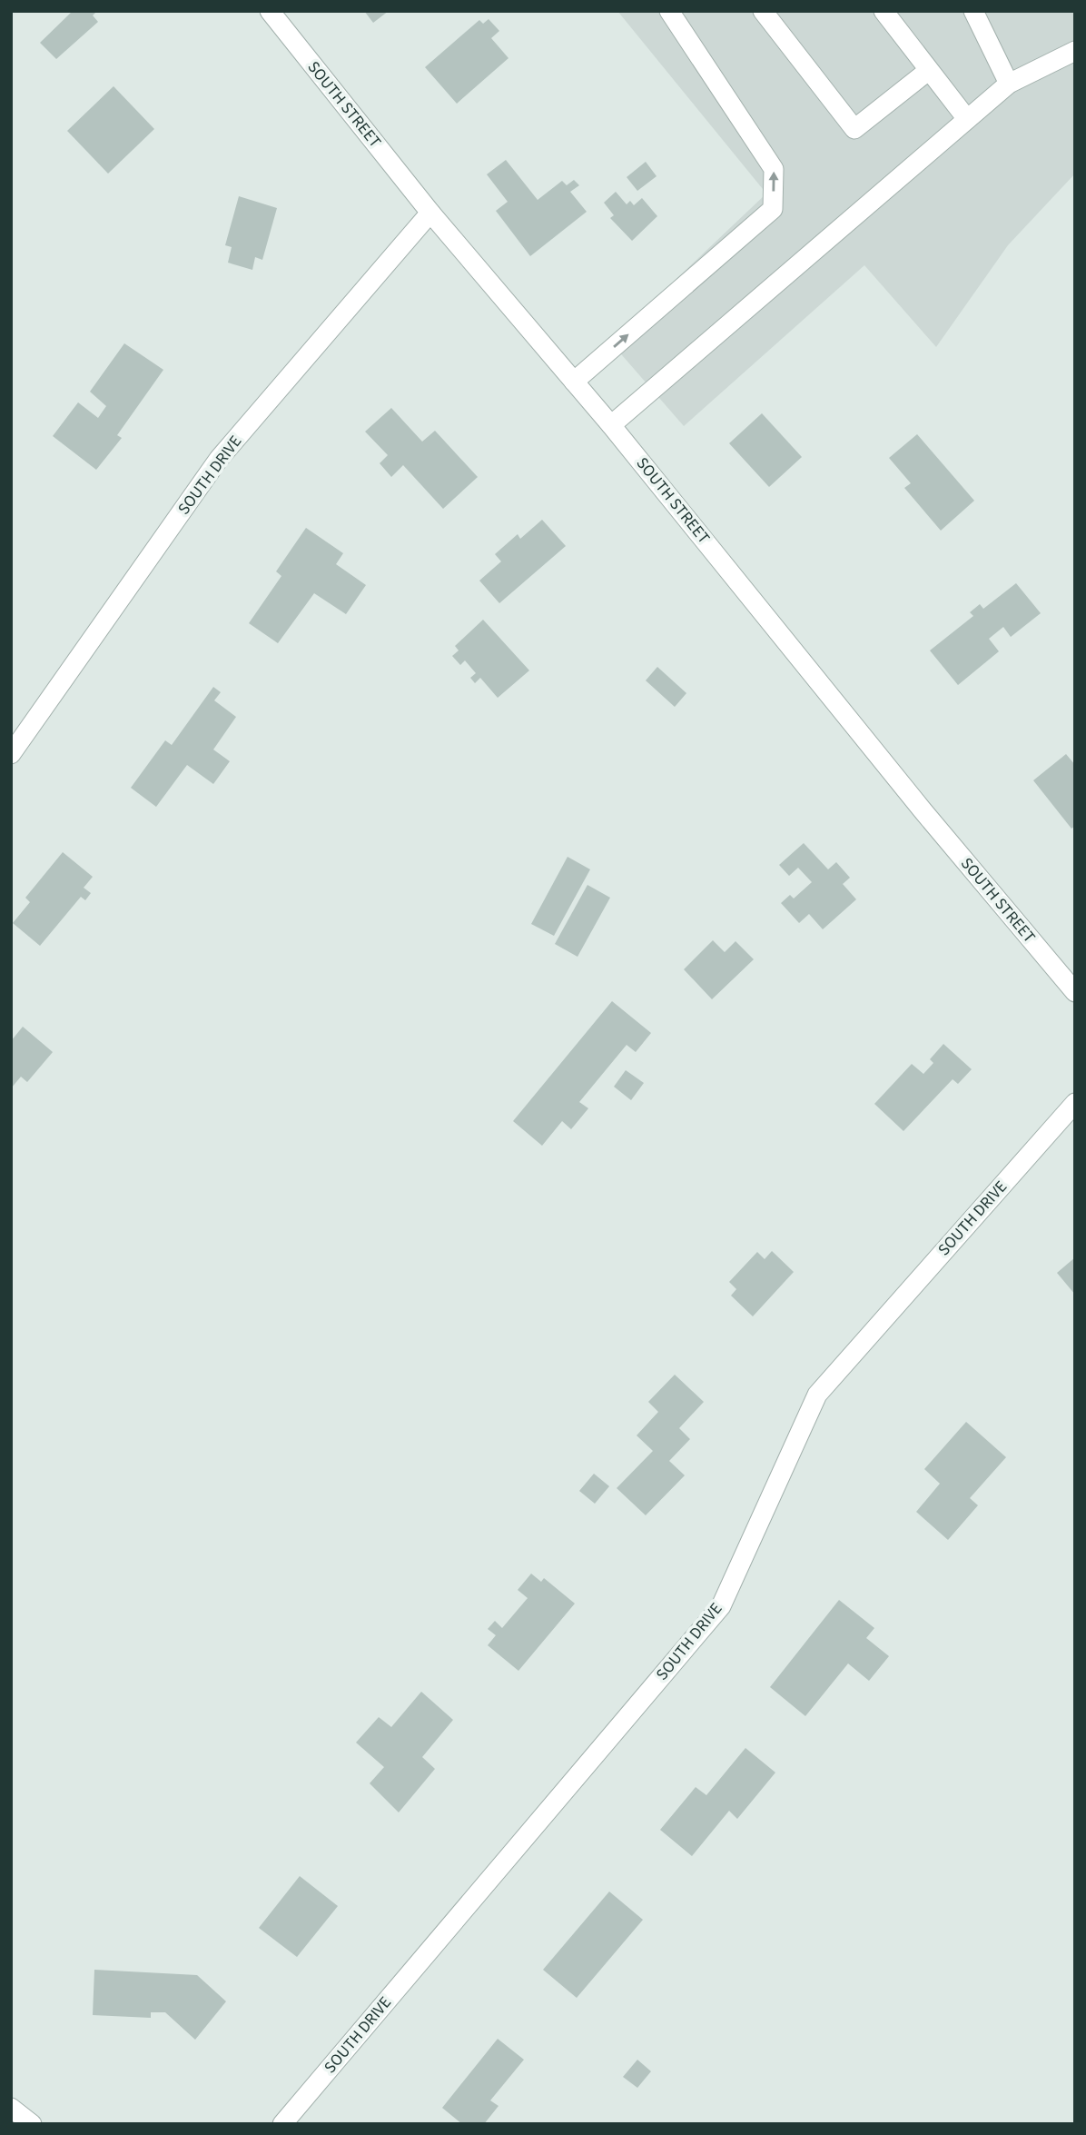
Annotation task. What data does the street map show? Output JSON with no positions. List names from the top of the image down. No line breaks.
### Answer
{"streets":{"street":["SOUTH STREET","SOUTH DRIVE"]},"crossings":[["SOUTH STREET","SOUTH DRIVE"]]}
